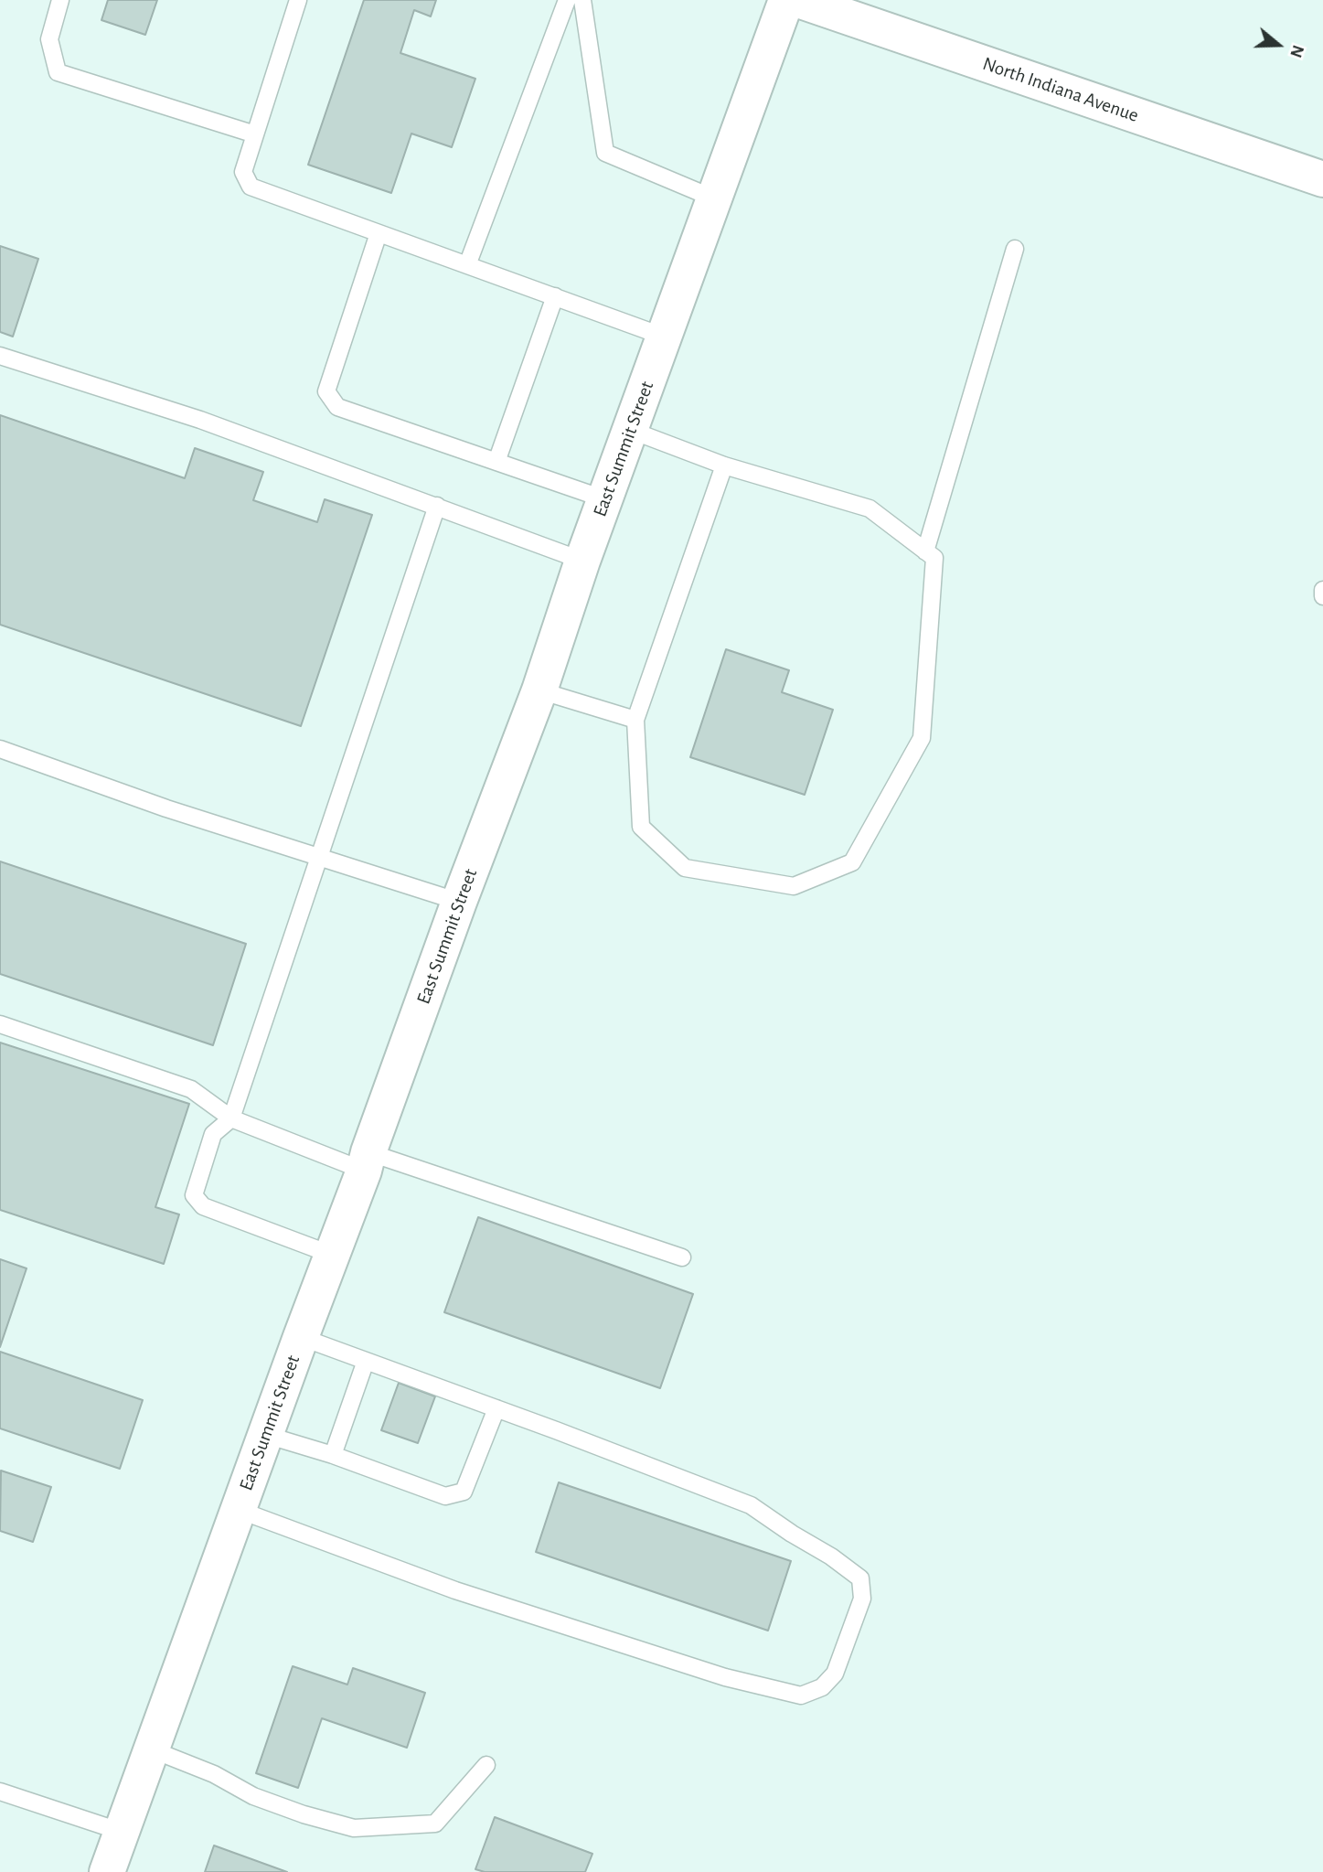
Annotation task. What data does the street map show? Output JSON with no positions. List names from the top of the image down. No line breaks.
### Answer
{"streets":{"street":["North Indiana Avenue","East Summit Street"]},"north":"right"}
